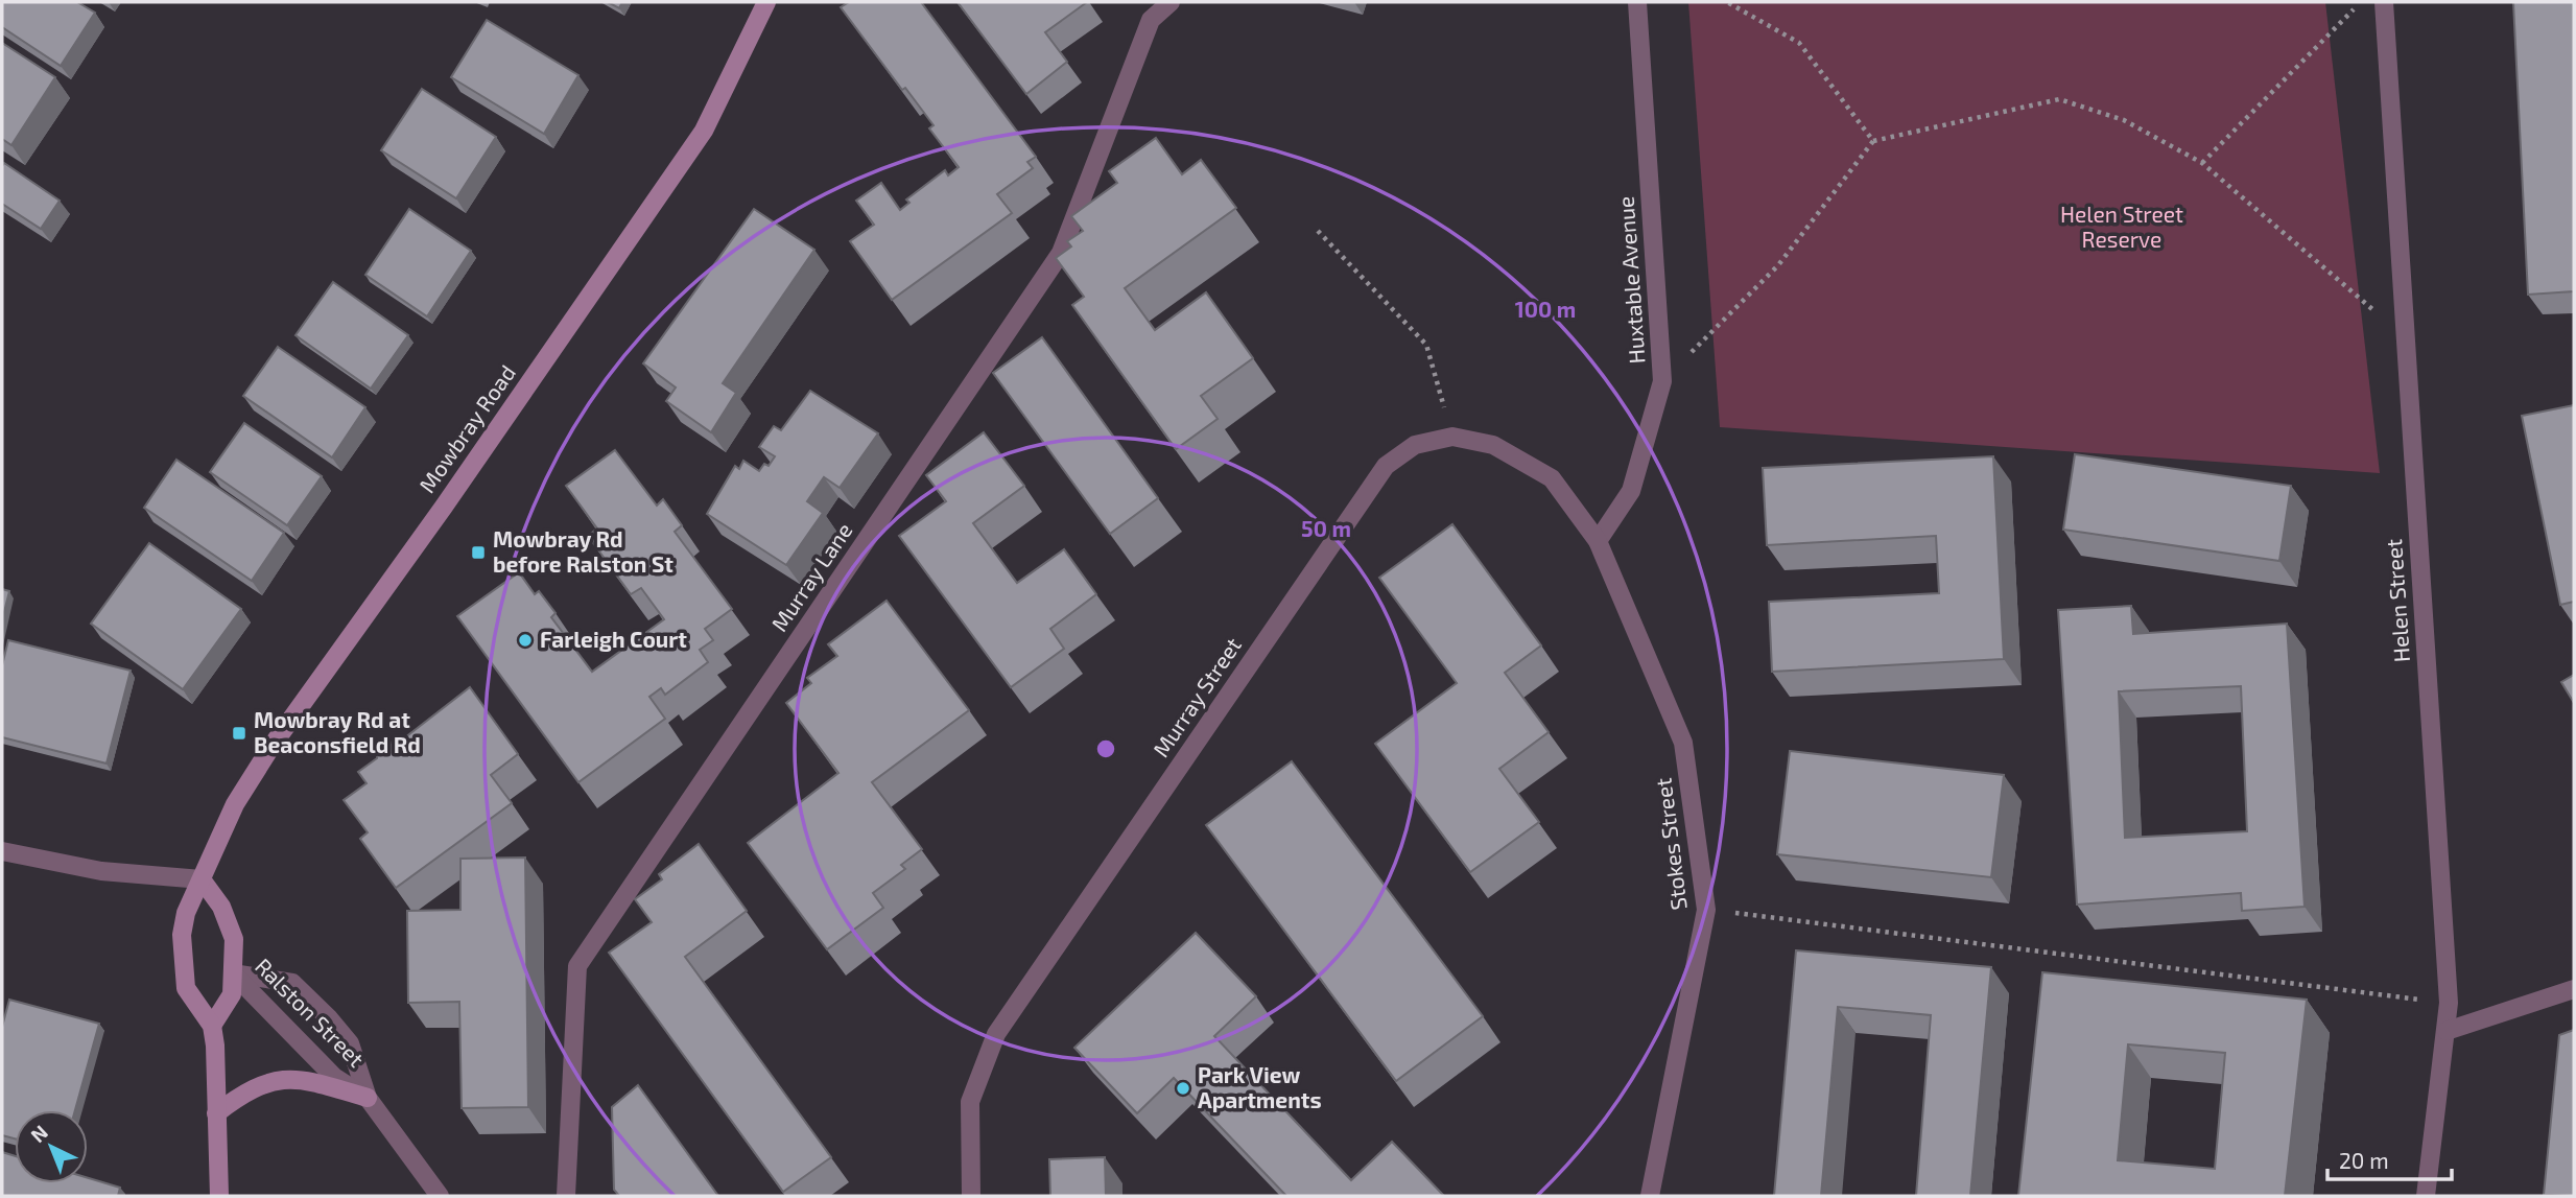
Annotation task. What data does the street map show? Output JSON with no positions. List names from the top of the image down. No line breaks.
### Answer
{"streets":{"main road":["Mowbray Road"],"street":["Huxtable Avenue","Murray Lane","Helen Street","Murray Street","Stokes Street","Ralston Street"]},"crossings":[["Huxtable Avenue","Murray Street"],["Huxtable Avenue","Stokes Street"],["Murray Street","Stokes Street"]],"parks":["Helen Street Reserve"],"places":{"transit":["Mowbray Rd before Ralston St","Mowbray Rd at Beaconsfield Rd"],"other":["Farleigh Court","Park View Apartments"]},"scale_bar":"20 m","north":"top left","rings":["100 m","50 m"]}
